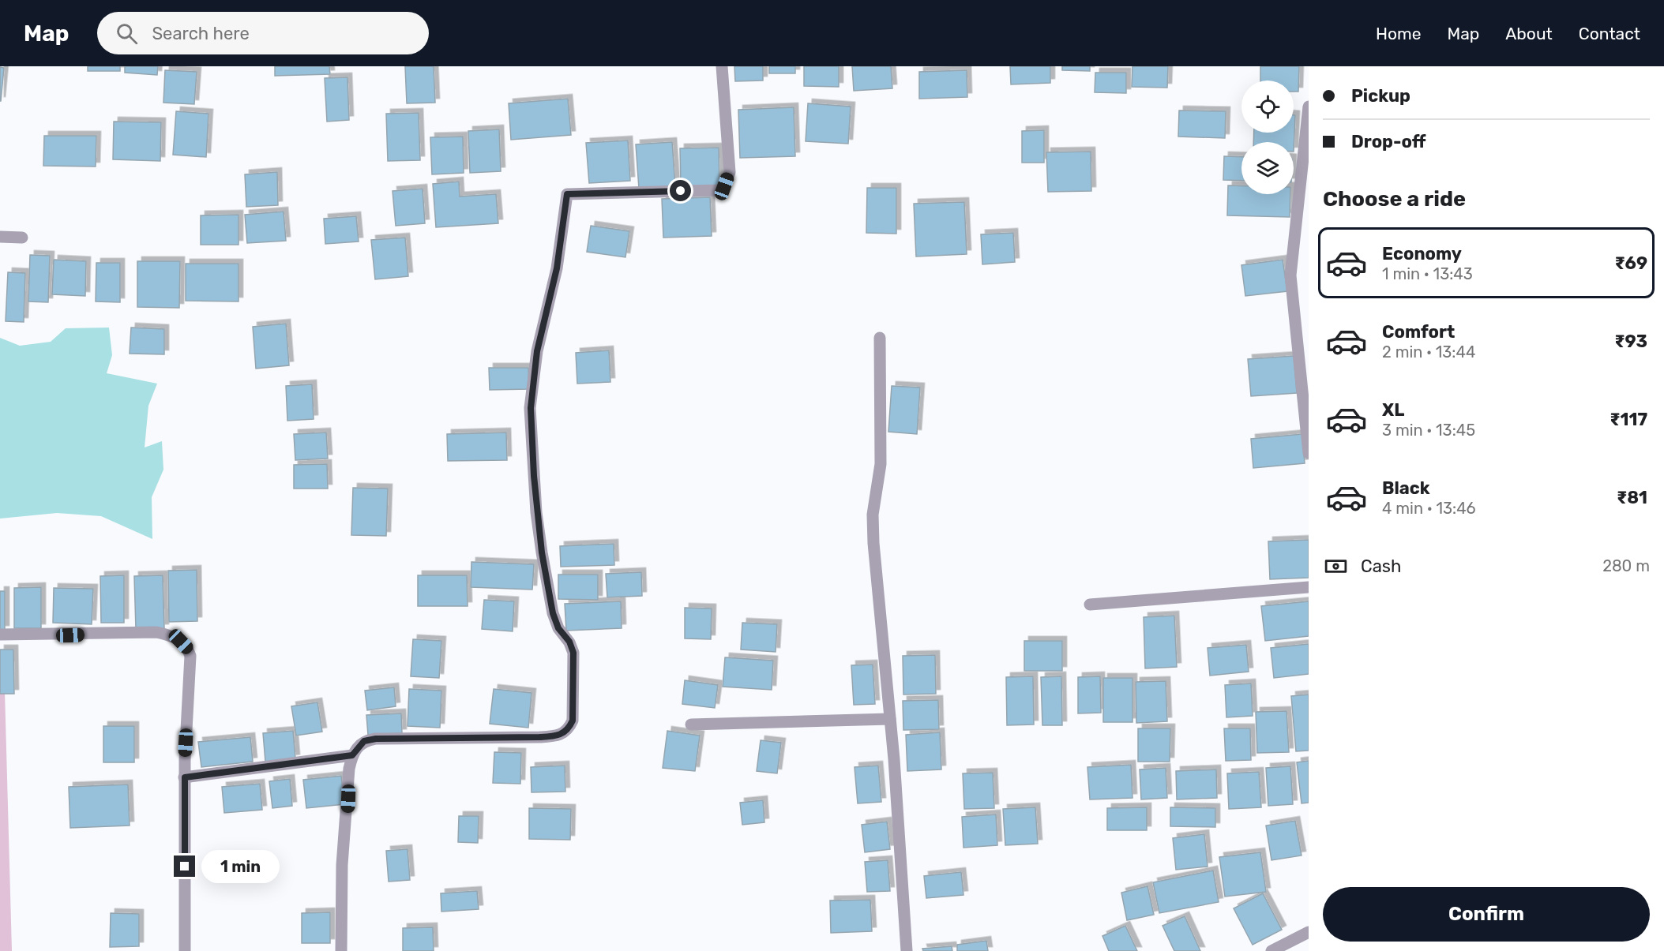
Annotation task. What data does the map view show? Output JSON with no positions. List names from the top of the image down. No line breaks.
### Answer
{"page":{"header":"Map","search":"Search here","nav":["Home","Map","About","Contact"],"banner":["Pickup","Drop-off"],"heading":"Choose a ride","list":[{"name":"Economy","note":"1 min · 13:43","value":"₹69"},{"name":"Comfort","note":"2 min · 13:44","value":"₹93"},{"name":"XL","note":"3 min · 13:45","value":"₹117"},{"name":"Black","note":"4 min · 13:46","value":"₹81"}],"pay":["Cash","280 m"],"bubble":"1 min","buttons":"Confirm"}}
